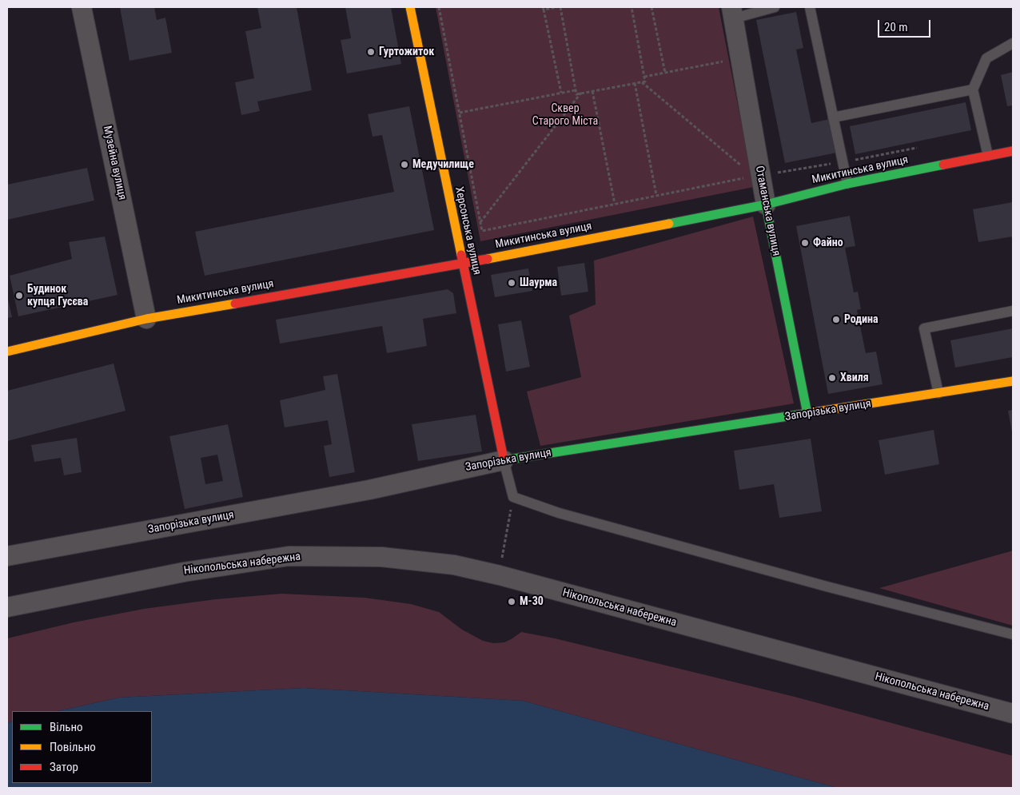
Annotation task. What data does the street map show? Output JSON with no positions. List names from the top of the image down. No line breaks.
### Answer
{"streets":{"street":["Музейна вулиця","Микитинська вулиця","Отаманська вулиця","Херсонська вулиця","Запорізька вулиця","Нікопольська набережна"]},"crossings":[["Музейна вулиця","Микитинська вулиця"],["Микитинська вулиця","Отаманська вулиця"],["Микитинська вулиця","Херсонська вулиця"],["Отаманська вулиця","Запорізька вулиця"],["Херсонська вулиця","Запорізька вулиця"]],"parks":["Сквер Старого Міста"],"places":["Гуртожиток","Медучилище","Файно","Шаурма","Будинок купця Гусєва","Родина","Хвиля","М-30"],"legend":["Вільно","Повільно","Затор"],"scale_bar":"20 m"}
